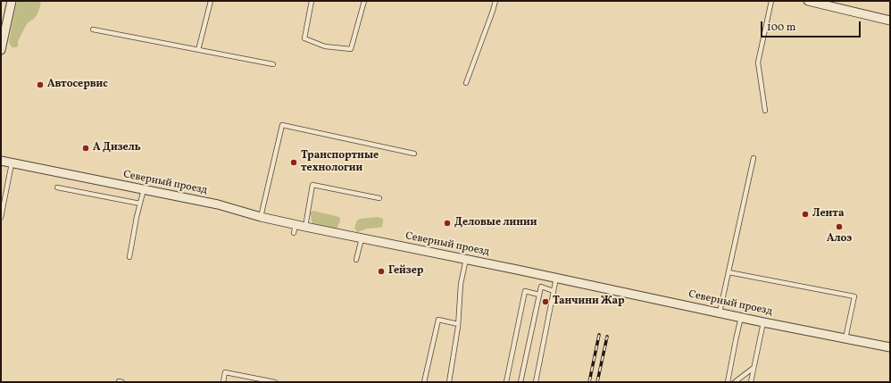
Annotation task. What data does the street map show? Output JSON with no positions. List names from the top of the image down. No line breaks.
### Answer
{"streets":{"street":["Северный проезд"]},"places":["Автосервис","А Дизель","Транспортные технологии","Лента","Деловые линии","Алоэ","Гейзер","Танчини Жар"],"scale_bar":"100 m"}
